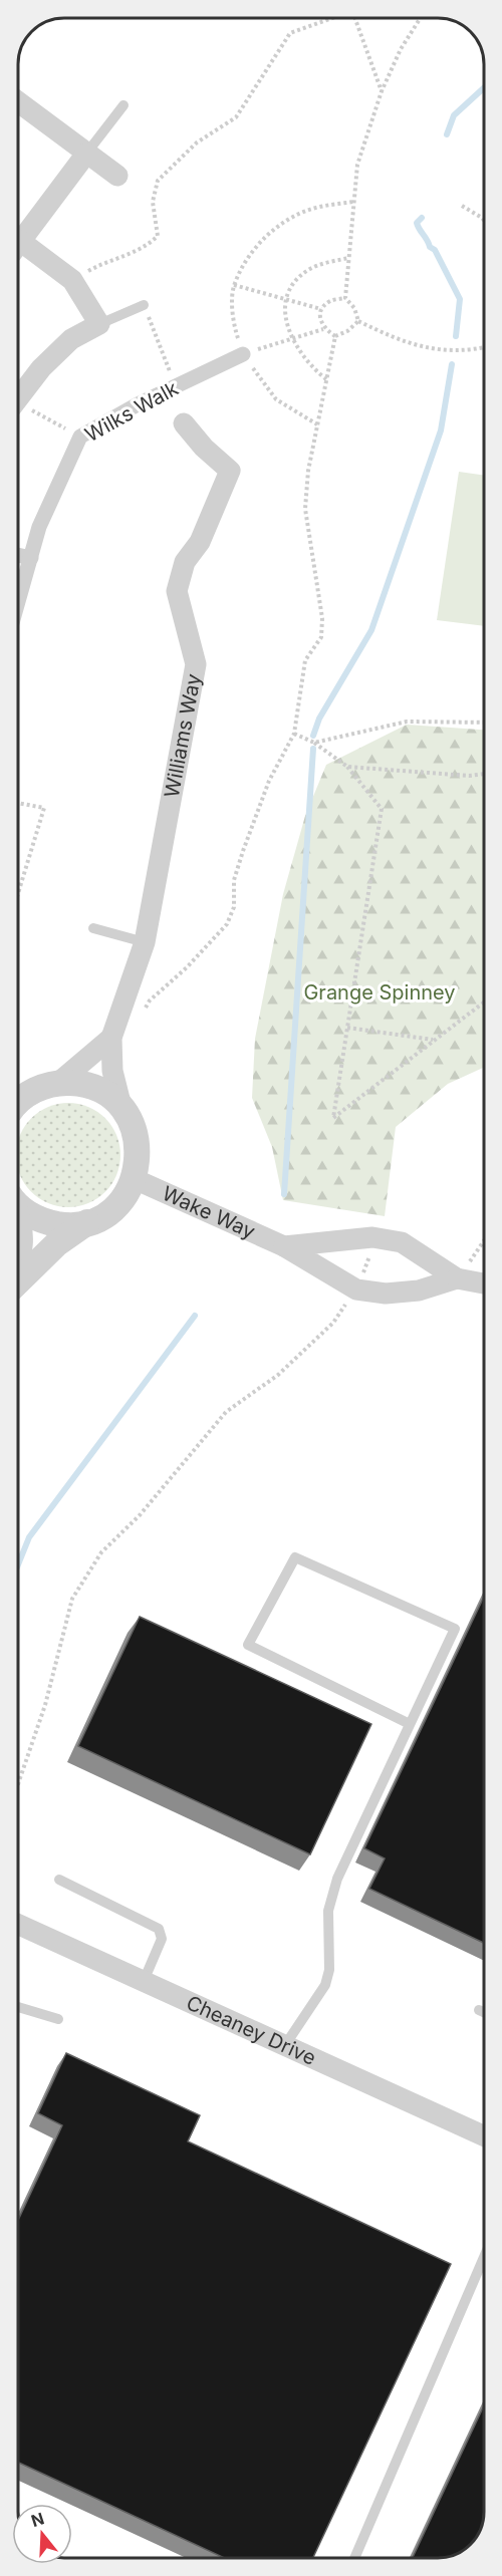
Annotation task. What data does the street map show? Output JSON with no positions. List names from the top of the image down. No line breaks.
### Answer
{"streets":{"street":["Wilks Walk","Williams Way","Wake Way","Cheaney Drive"]},"parks":["Grange Spinney"],"north":"top"}
